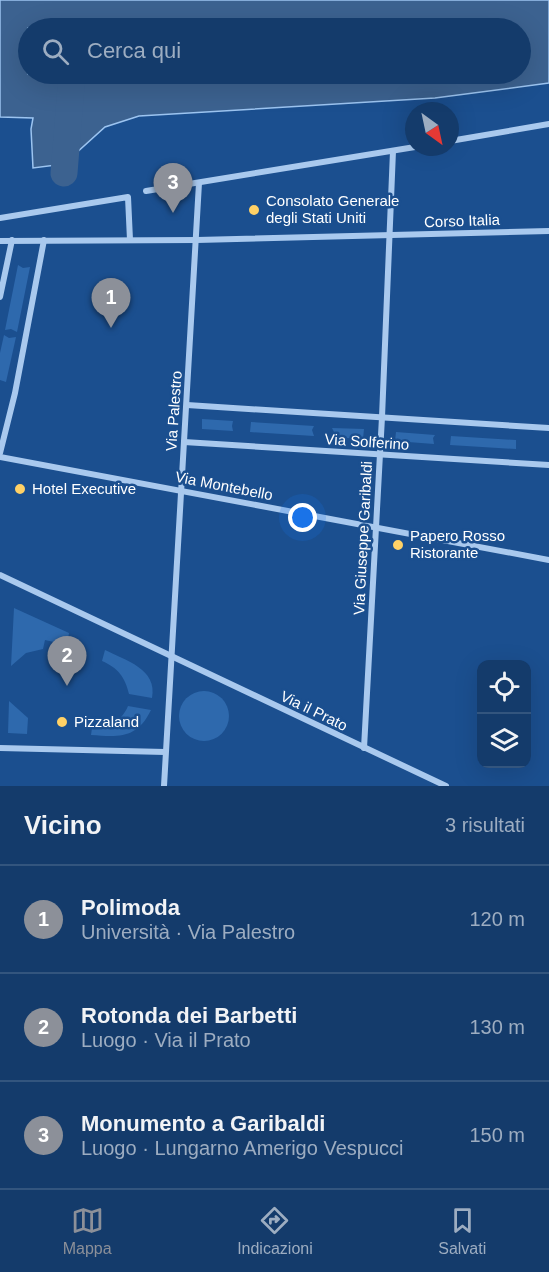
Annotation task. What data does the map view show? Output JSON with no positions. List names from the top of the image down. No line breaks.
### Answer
{"streets":{"street":["Corso Italia","Via Palestro","Via Solferino","Via Montebello","Via Giuseppe Garibaldi","Via il Prato"]},"crossings":[["Corso Italia","Via Palestro"],["Corso Italia","Via Giuseppe Garibaldi"],["Via Palestro","Via Solferino"],["Via Palestro","Via Montebello"],["Via Palestro","Via il Prato"],["Via Solferino","Via Giuseppe Garibaldi"],["Via Montebello","Via Giuseppe Garibaldi"],["Via Giuseppe Garibaldi","Via il Prato"]],"places":["Consolato Generale degli Stati Uniti","Hotel Executive","Papero Rosso Ristorante","Pizzaland"],"north":"bottom right","page":{"search":"Cerca qui","pins":["3","1","2"],"heading":["Vicino","3 risultati"],"list":[{"mark":"1","name":"Polimoda","note":"Università · Via Palestro","value":"120 m"},{"mark":"2","name":"Rotonda dei Barbetti","note":"Luogo · Via il Prato","value":"130 m"},{"mark":"3","name":"Monumento a Garibaldi","note":"Luogo · Lungarno Amerigo Vespucci","value":"150 m"}],"nav":["Mappa","Indicazioni","Salvati"]}}
